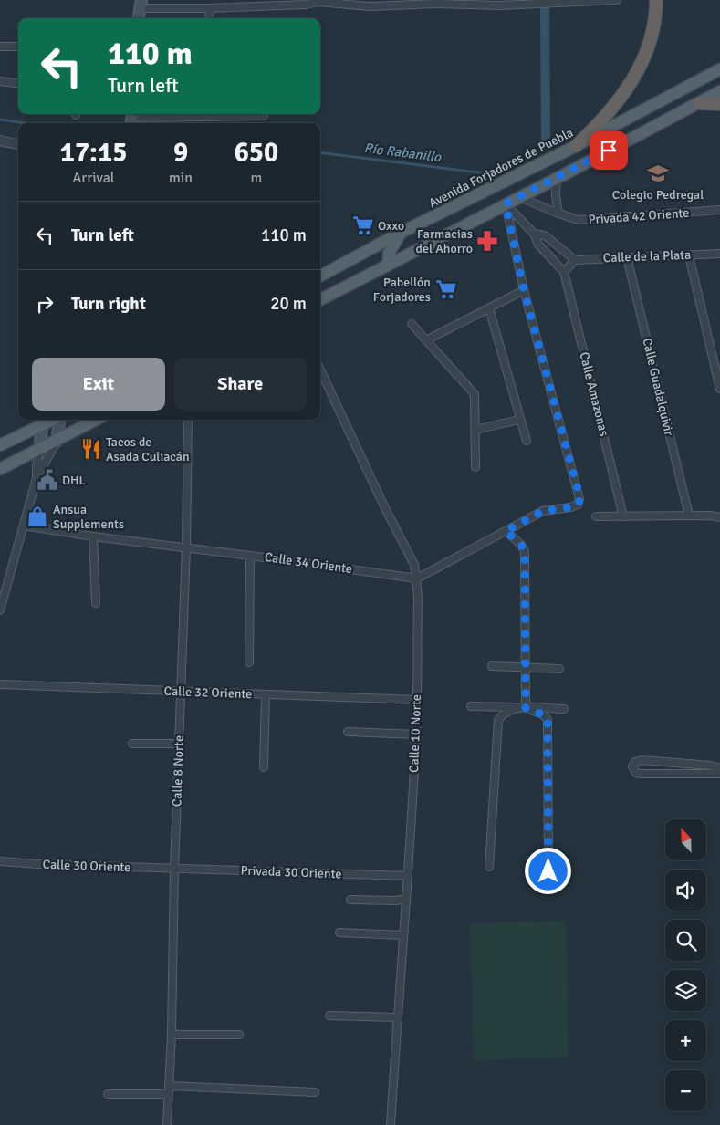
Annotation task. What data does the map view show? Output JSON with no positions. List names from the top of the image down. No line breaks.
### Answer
{"streets":{"main road":["Avenida Forjadores de Puebla"],"street":["Privada 42 Oriente","Calle de la Plata","Calle Guadalquivir","Calle Amazonas","Calle 34 Oriente","Calle 32 Oriente","Calle 10 Norte","Calle 8 Norte","Calle 30 Oriente","Privada 30 Oriente"]},"crossings":[["Calle de la Plata","Calle Guadalquivir"],["Calle 34 Oriente","Calle 10 Norte"],["Calle 34 Oriente","Calle 8 Norte"],["Calle 32 Oriente","Calle 10 Norte"],["Calle 32 Oriente","Calle 8 Norte"],["Calle 10 Norte","Privada 30 Oriente"],["Calle 8 Norte","Calle 30 Oriente"],["Calle 8 Norte","Privada 30 Oriente"],["Calle 30 Oriente","Privada 30 Oriente"]],"water":["Río Rabanillo"],"places":{"school or university":["Colegio Pedregal"],"supermarket":["Oxxo","Pabellón Forjadores"],"pharmacy":["Farmacias del Ahorro"],"restaurant":["Tacos de Asada Culiacán"],"public building":["DHL"],"shop":["Ansua Supplements"]},"north":"top","page":{"turn":["110 m","Turn left"],"eta":["17:15","Arrival","9","min","650","m"],"list":[{"name":"Turn left","value":"110 m"},{"name":"Turn right","value":"20 m"}],"buttons":["Exit","Share"],"map_buttons":["+","−"]}}
